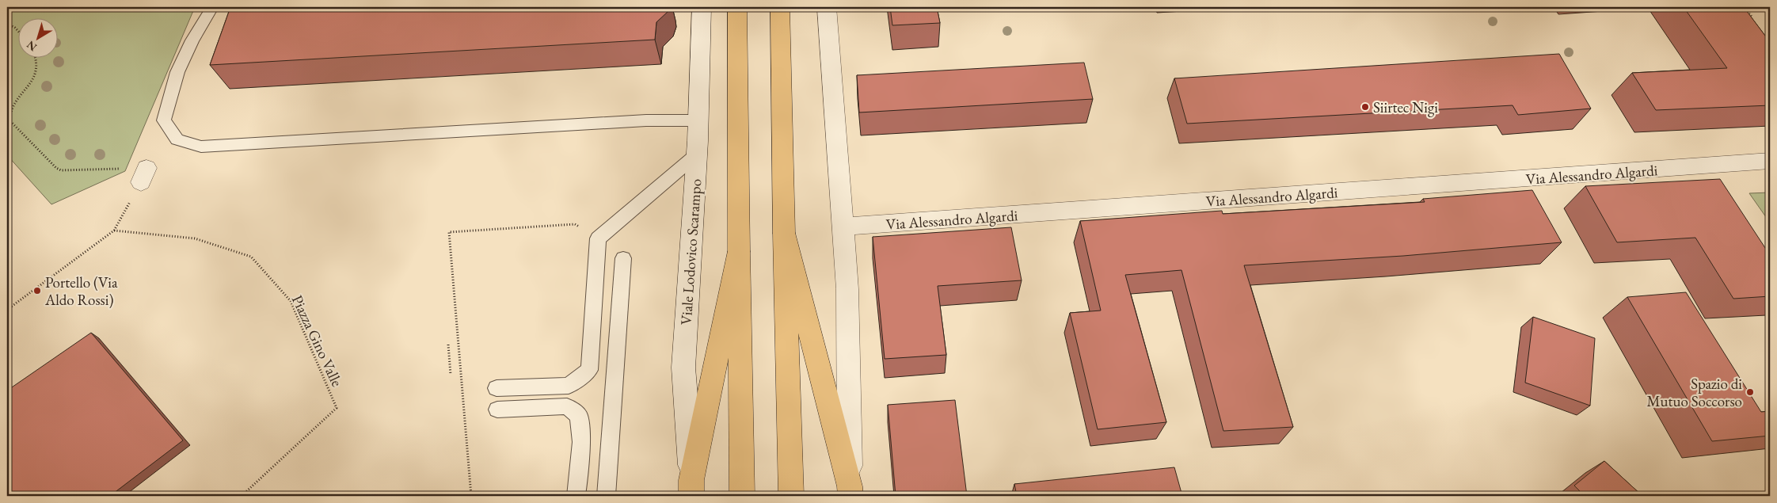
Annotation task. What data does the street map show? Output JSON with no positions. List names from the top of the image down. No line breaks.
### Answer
{"streets":{"street":["Via Alessandro Algardi","Viale Lodovico Scarampo"],"path":["Piazza Gino Valle"]},"places":["Siirtec Nigi","Portello (Via Aldo Rossi)","Spazio di Mutuo Soccorso"],"north":"bottom left"}
